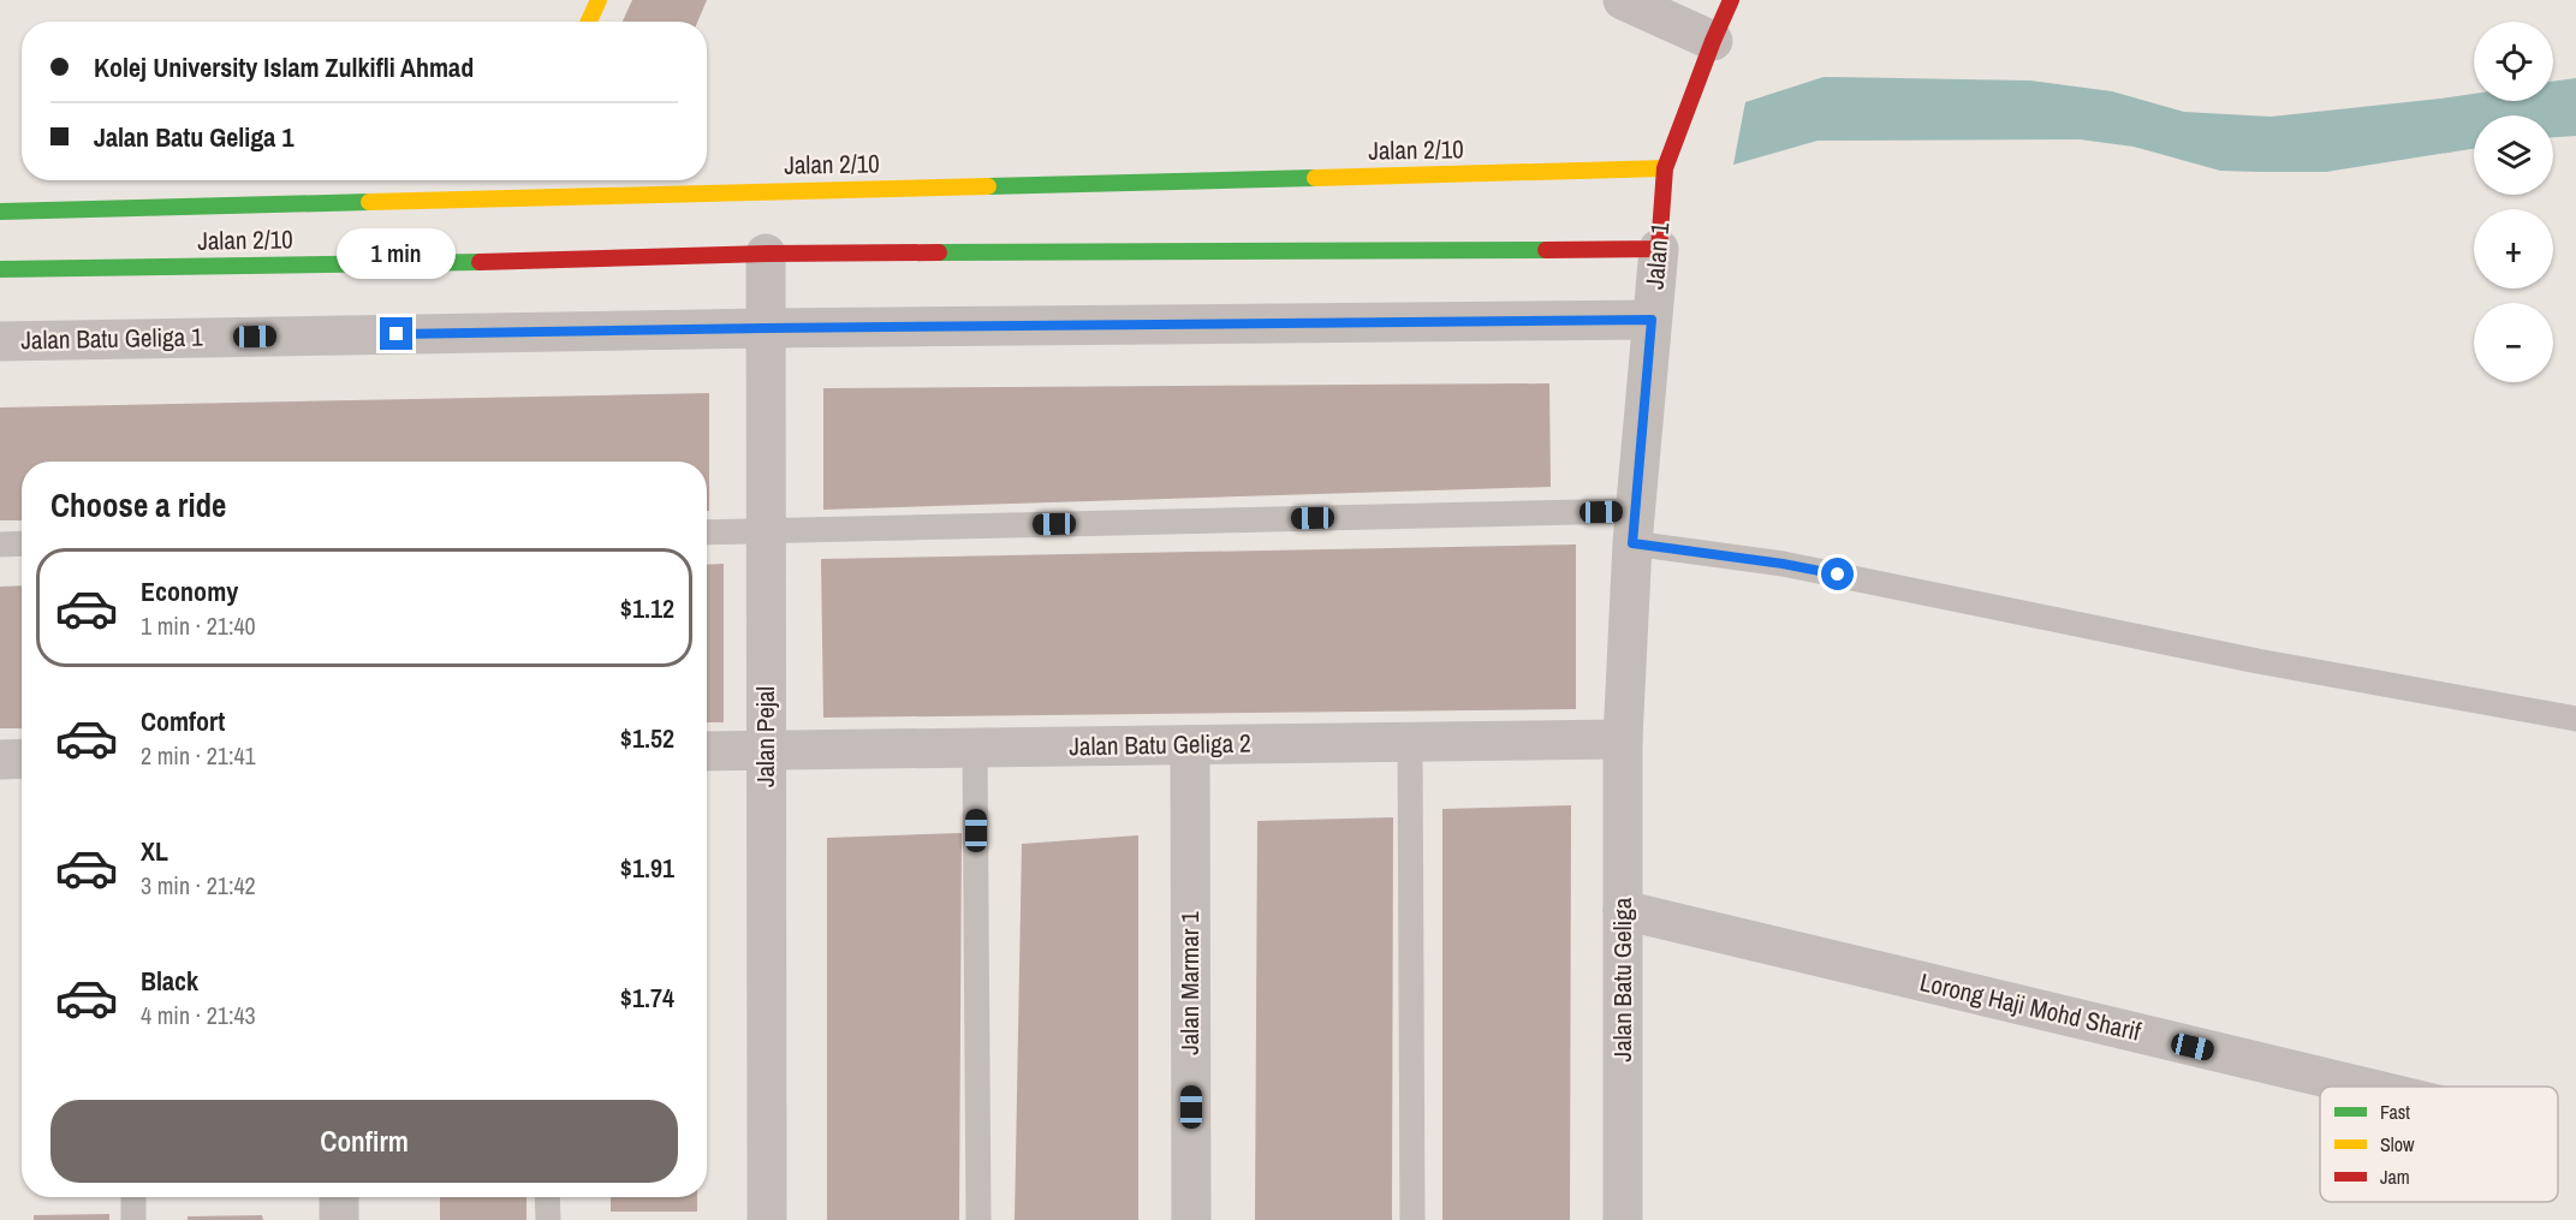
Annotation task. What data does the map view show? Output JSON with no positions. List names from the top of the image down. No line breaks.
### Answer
{"streets":{"street":["Jalan 2/10","Jalan 1","Jalan Batu Geliga 1","Jalan Pejal","Jalan Batu Geliga 2","Jalan Batu Geliga","Jalan Marmar 1","Lorong Haji Mohd Sharif"]},"crossings":[["Jalan 2/10","Jalan 1"],["Jalan 2/10","Jalan Pejal"],["Jalan 1","Jalan Batu Geliga 1"],["Jalan 1","Jalan Batu Geliga 2"],["Jalan 1","Jalan Batu Geliga"],["Jalan Batu Geliga 1","Jalan Pejal"],["Jalan Pejal","Jalan Batu Geliga 2"],["Jalan Batu Geliga 2","Jalan Batu Geliga"],["Jalan Batu Geliga 2","Jalan Marmar 1"],["Jalan Batu Geliga","Lorong Haji Mohd Sharif"]],"legend":["Fast","Slow","Jam"],"page":{"map_buttons":["+","−"],"banner":["Kolej University Islam Zulkifli Ahmad","Jalan Batu Geliga 1"],"bubble":"1 min","heading":"Choose a ride","list":[{"name":"Economy","note":"1 min · 21:40","value":"$1.12"},{"name":"Comfort","note":"2 min · 21:41","value":"$1.52"},{"name":"XL","note":"3 min · 21:42","value":"$1.91"},{"name":"Black","note":"4 min · 21:43","value":"$1.74"}],"buttons":"Confirm"}}
